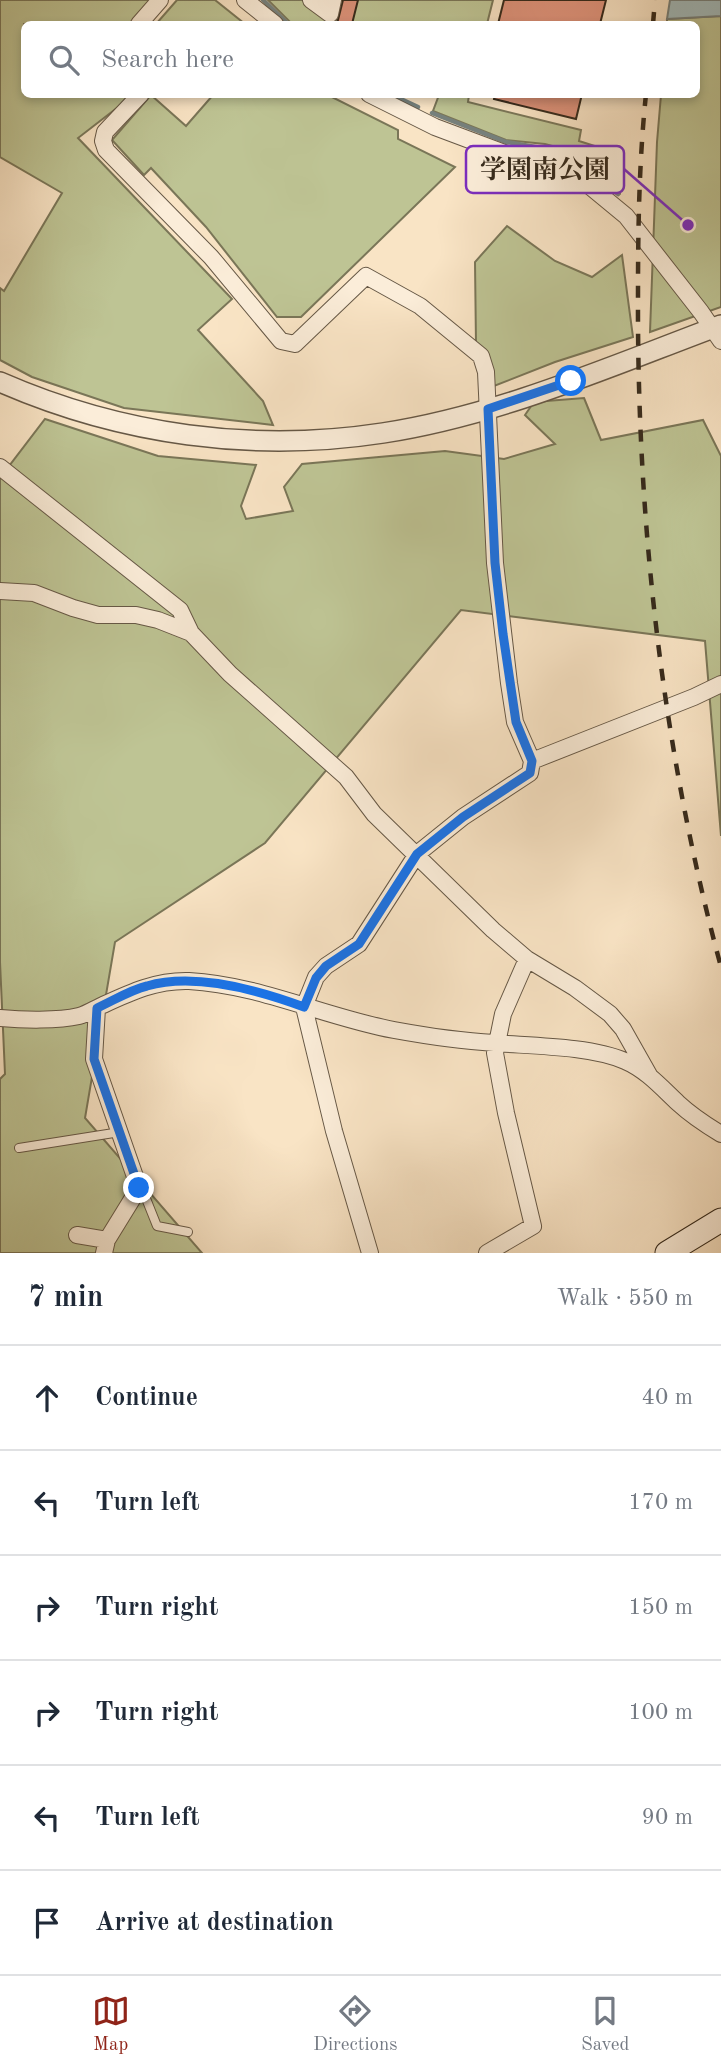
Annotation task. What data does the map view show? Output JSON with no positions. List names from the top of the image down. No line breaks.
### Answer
{"places":["学園南公園"],"page":{"search":"Search here","heading":["7 min","Walk · 550 m"],"list":[["Continue","40 m"],["Turn left","170 m"],["Turn right","150 m"],["Turn right","100 m"],["Turn left","90 m"],"Arrive at destination"],"nav":["Map","Directions","Saved"]}}
